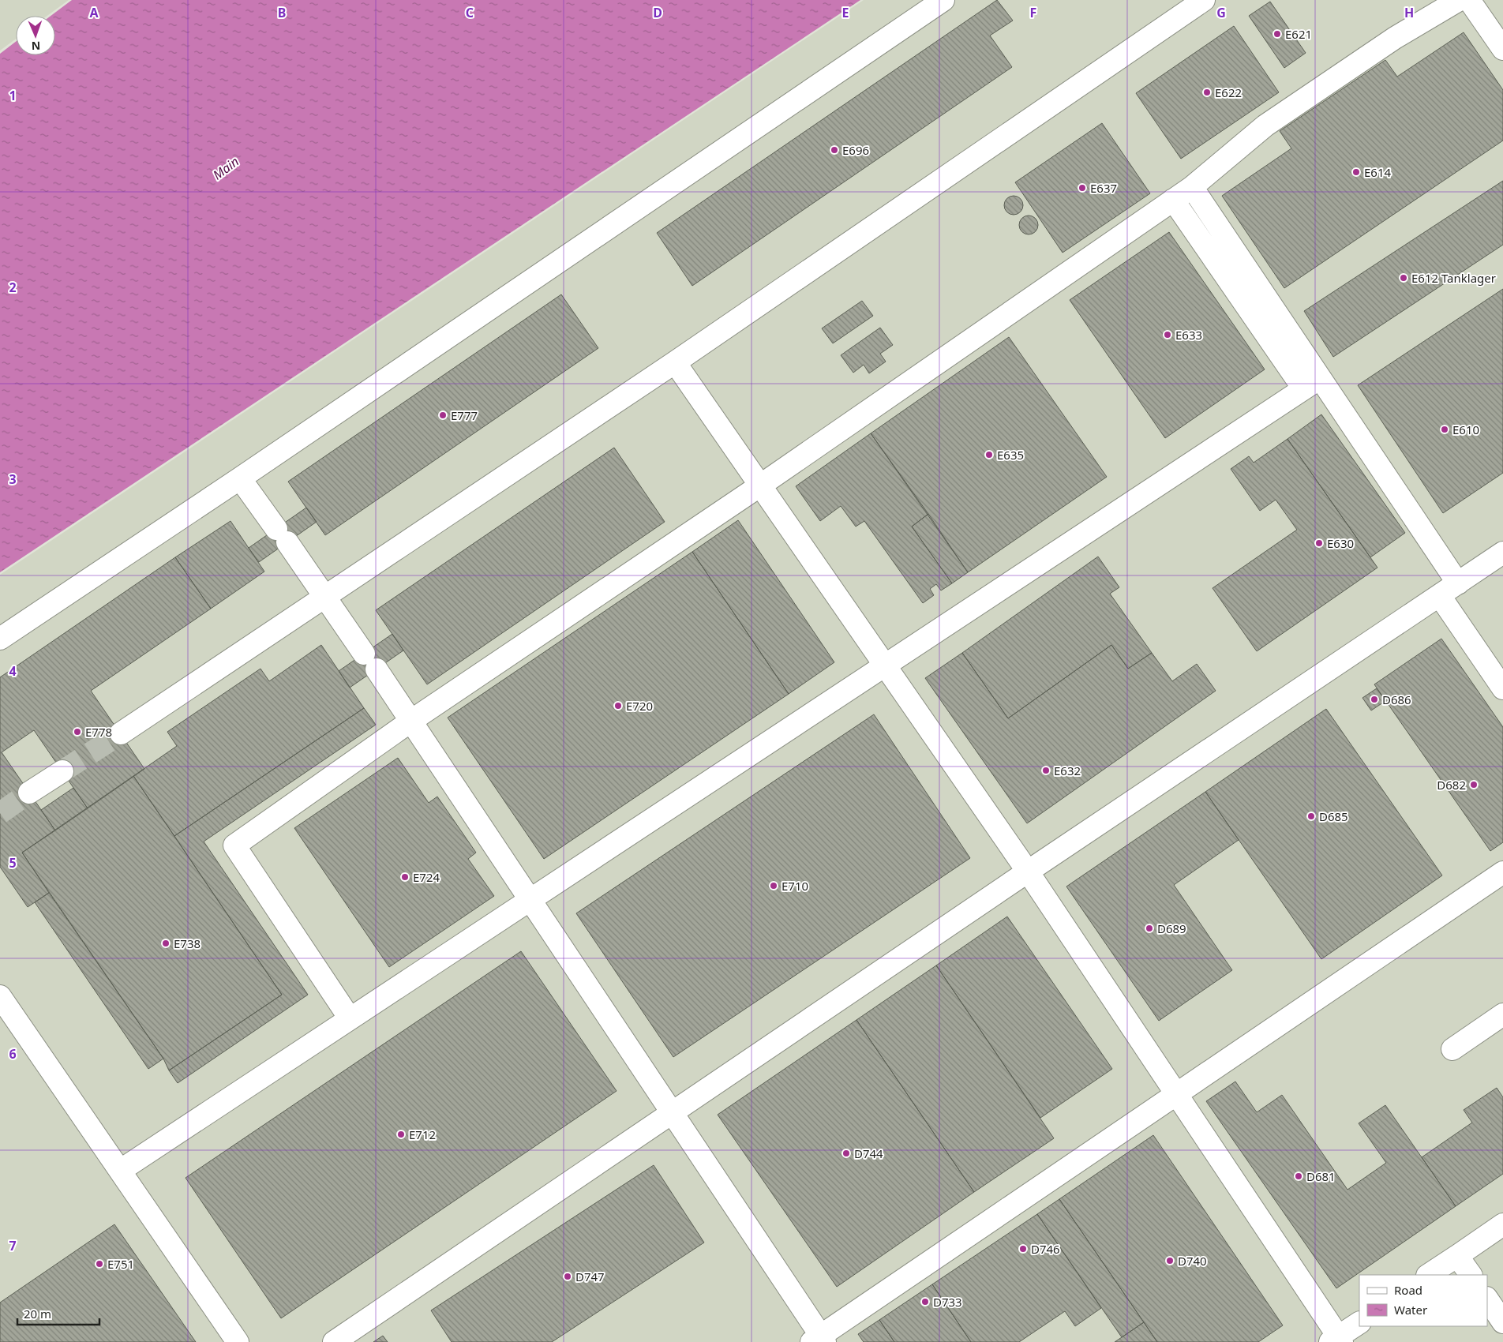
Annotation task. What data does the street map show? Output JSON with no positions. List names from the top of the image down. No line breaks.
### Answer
{"water":["Main"],"places":["E621","E622","E696","E614","E637","E612 Tanklager","E633","E777","E610","E635","E630","D686","E720","E778","E632","D682","D685","E724","E710","D689","E738","E712","D744","D681","D746","D740","E751","D747","D733"],"legend":["Road","Water"],"scale_bar":"20 m","north":"bottom","grid":{"columns":["A","B","C","D","E","F","G","H"],"rows":["1","2","3","4","5","6","7"]}}
